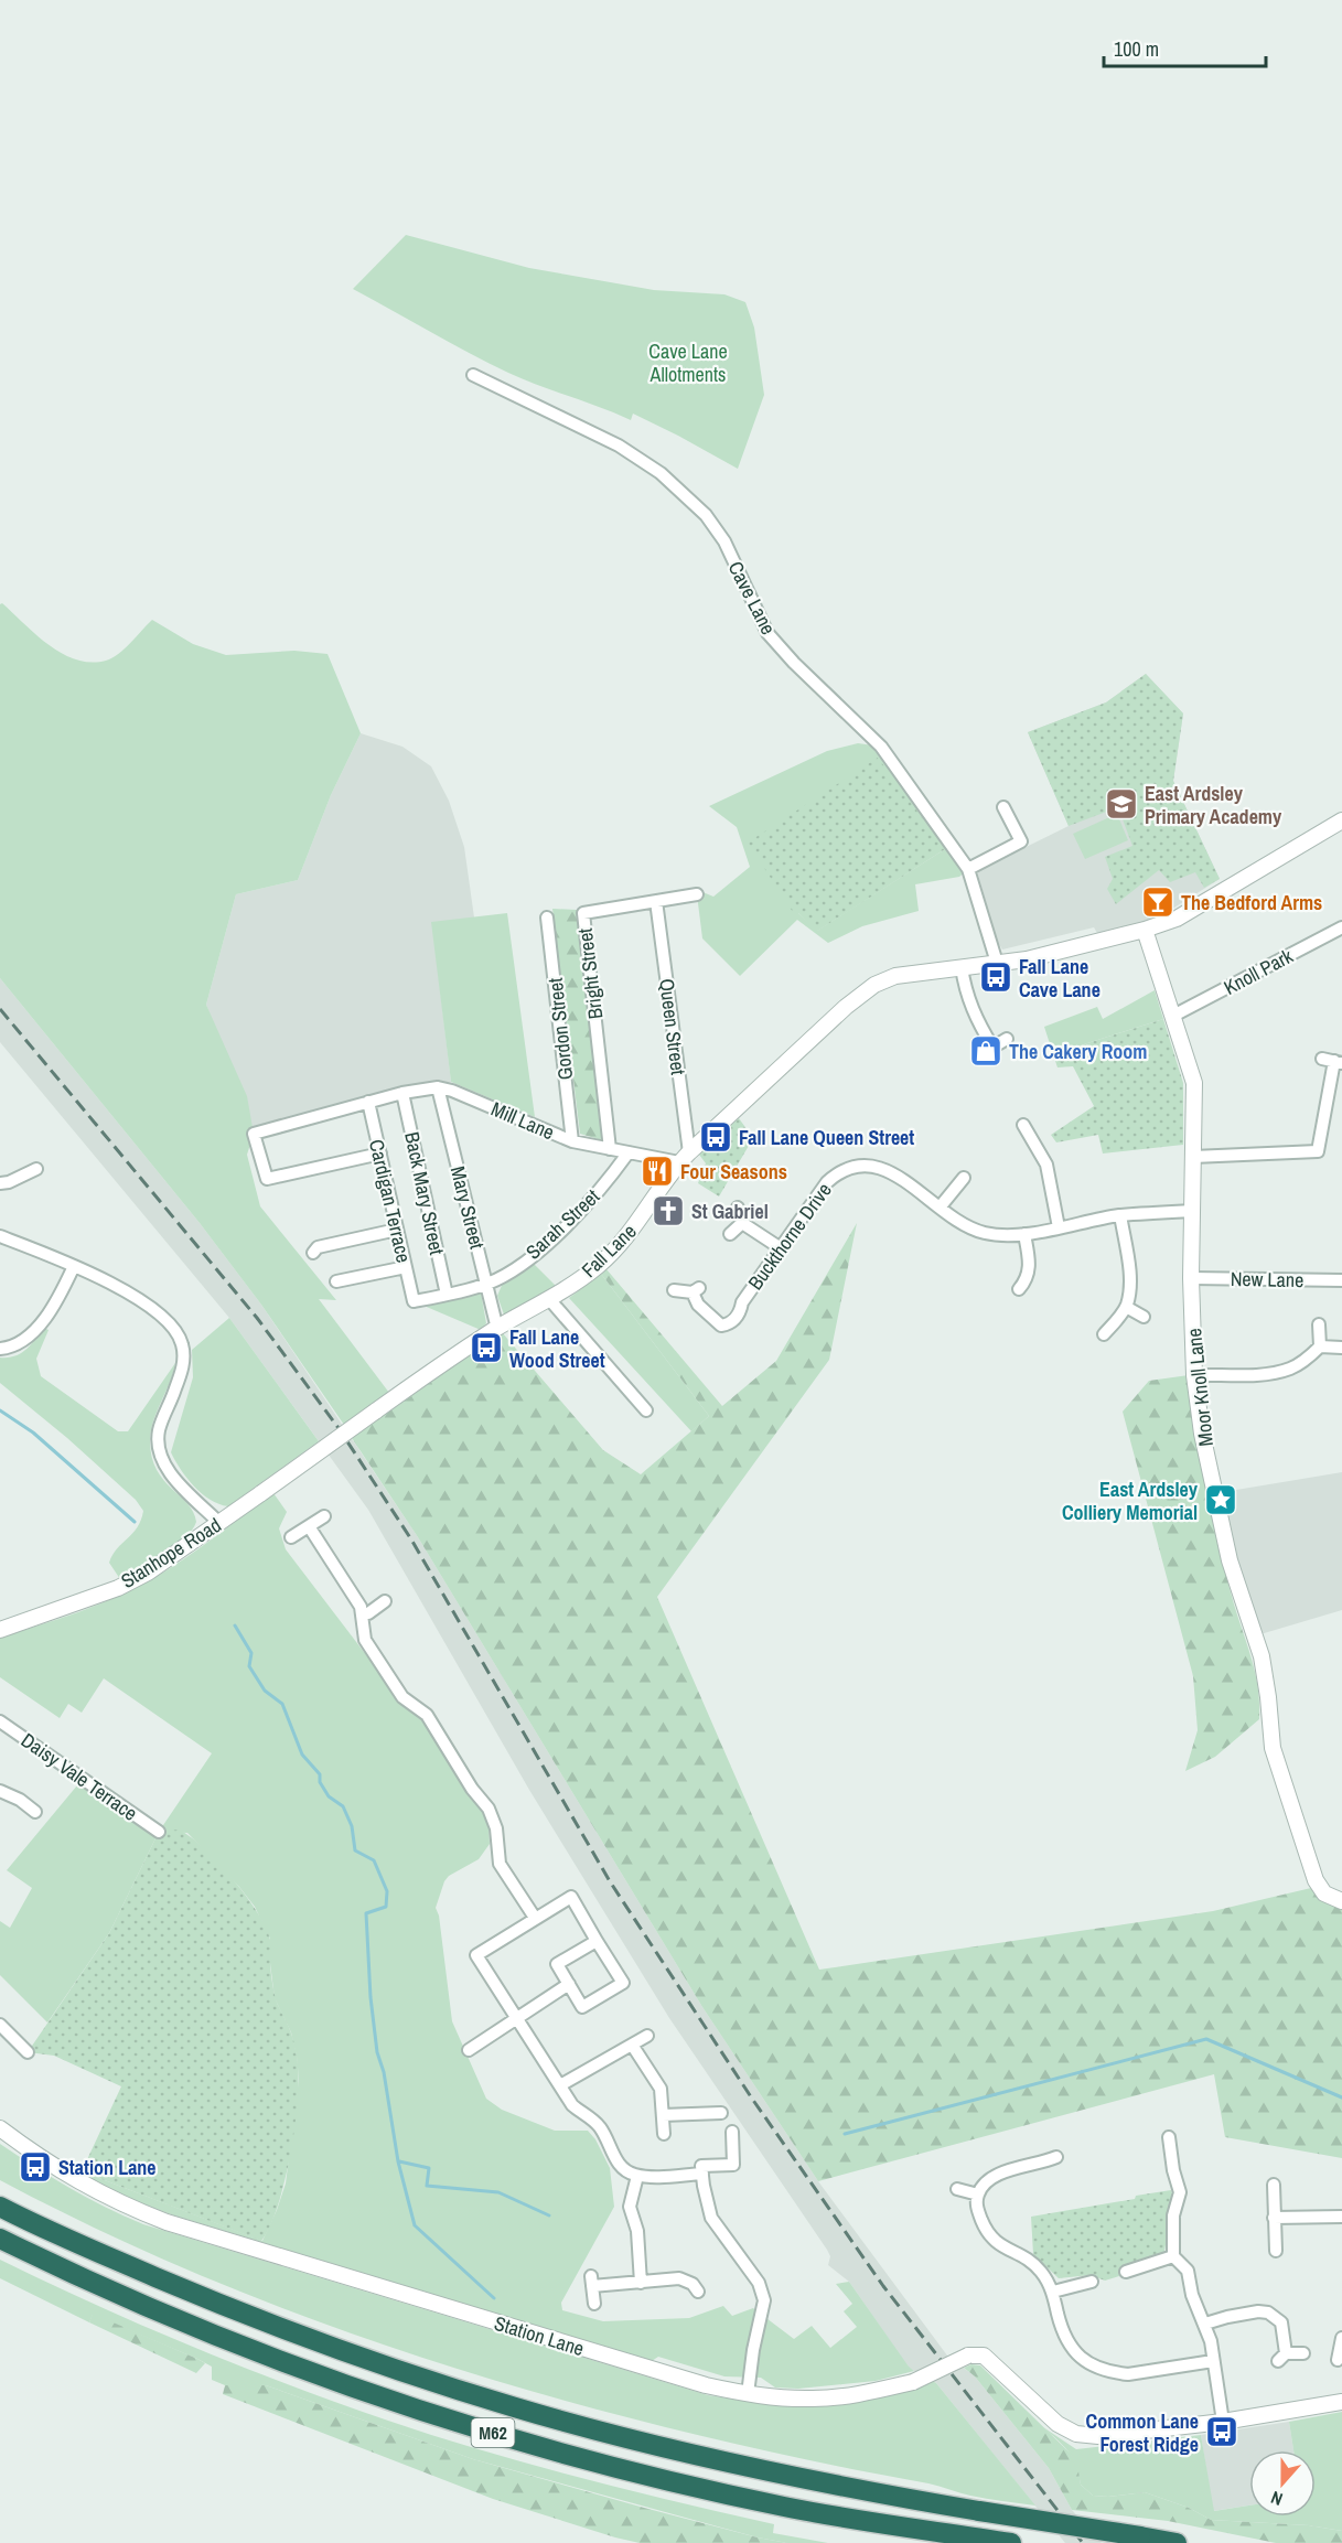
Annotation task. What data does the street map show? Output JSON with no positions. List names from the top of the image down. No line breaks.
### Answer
{"streets":{"highway":["M62"],"street":["Cave Lane","Knoll Park","Bright Street","Queen Street","Gordon Street","Mill Lane","Back Mary Street","Cardigan Terrace","Mary Street","Sarah Street","Buckthorne Drive","Fall Lane","New Lane","Moor Knoll Lane","Stanhope Road","Daisy Vale Terrace","Station Lane"]},"crossings":[["Cave Lane","Fall Lane"],["Knoll Park","Moor Knoll Lane"],["Bright Street","Queen Street"],["Bright Street","Mill Lane"],["Queen Street","Mill Lane"],["Queen Street","Fall Lane"],["Gordon Street","Mill Lane"],["Mill Lane","Back Mary Street"],["Mill Lane","Cardigan Terrace"],["Mill Lane","Mary Street"],["Mill Lane","Sarah Street"],["Mill Lane","Fall Lane"],["Back Mary Street","Sarah Street"],["Cardigan Terrace","Sarah Street"],["Mary Street","Sarah Street"],["Mary Street","Fall Lane"],["Buckthorne Drive","Moor Knoll Lane"],["Fall Lane","Moor Knoll Lane"],["Fall Lane","Stanhope Road"],["New Lane","Moor Knoll Lane"]],"parks":["Cave Lane Allotments"],"places":{"school or university":["East Ardsley Primary Academy"],"bar":["The Bedford Arms"],"bus stop":["Fall Lane Cave Lane","Fall Lane Queen Street","Fall Lane Wood Street","Station Lane","Common Lane Forest Ridge"],"shop":["The Cakery Room"],"restaurant":["Four Seasons"],"church":["St Gabriel"],"place":["East Ardsley Colliery Memorial"]},"scale_bar":"100 m","north":"bottom"}
